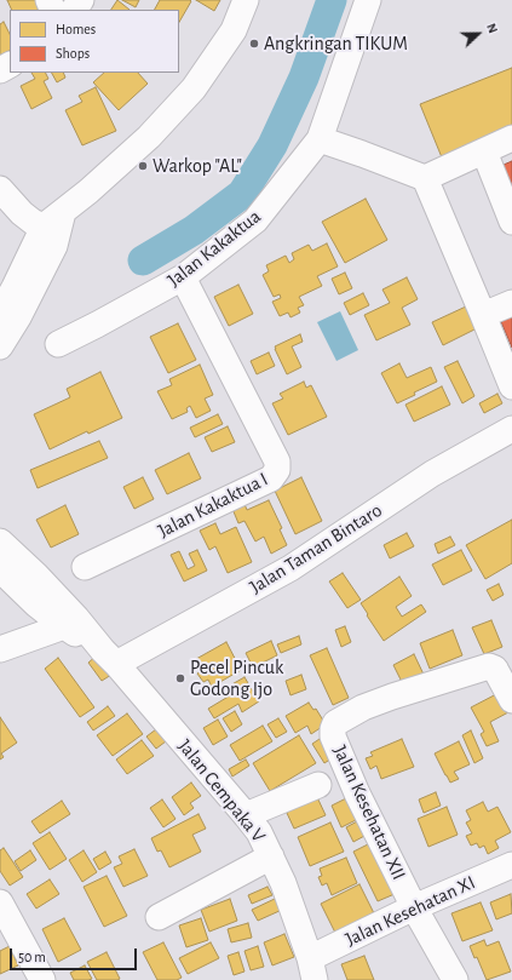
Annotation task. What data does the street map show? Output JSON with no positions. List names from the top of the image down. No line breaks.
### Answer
{"streets":{"street":["Jalan Kakaktua","Jalan Kakaktua I","Jalan Taman Bintaro","Jalan Cempaka V","Jalan Kesehatan XII","Jalan Kesehatan XI"]},"crossings":[["Jalan Kakaktua","Jalan Kakaktua I"],["Jalan Taman Bintaro","Jalan Cempaka V"],["Jalan Cempaka V","Jalan Kesehatan XI"],["Jalan Kesehatan XII","Jalan Kesehatan XI"]],"places":["Angkringan TIKUM","Warkop \"AL\"","Pecel Pincuk Godong Ijo"],"legend":["Homes","Shops"],"scale_bar":"50 m","north":"right"}
